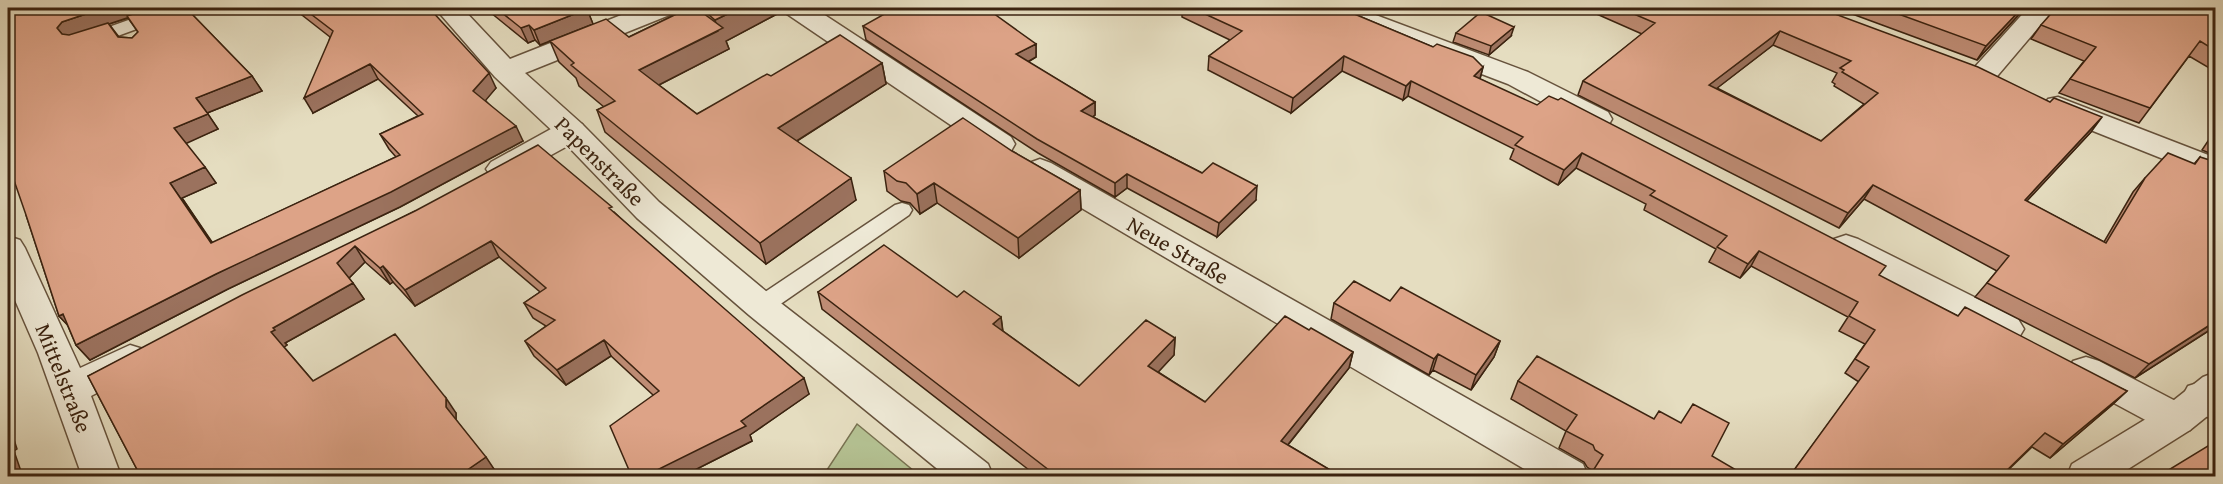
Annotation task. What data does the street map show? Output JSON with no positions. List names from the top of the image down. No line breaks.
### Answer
{"streets":{"street":["Papenstraße","Neue Straße","Mittelstraße"]}}
